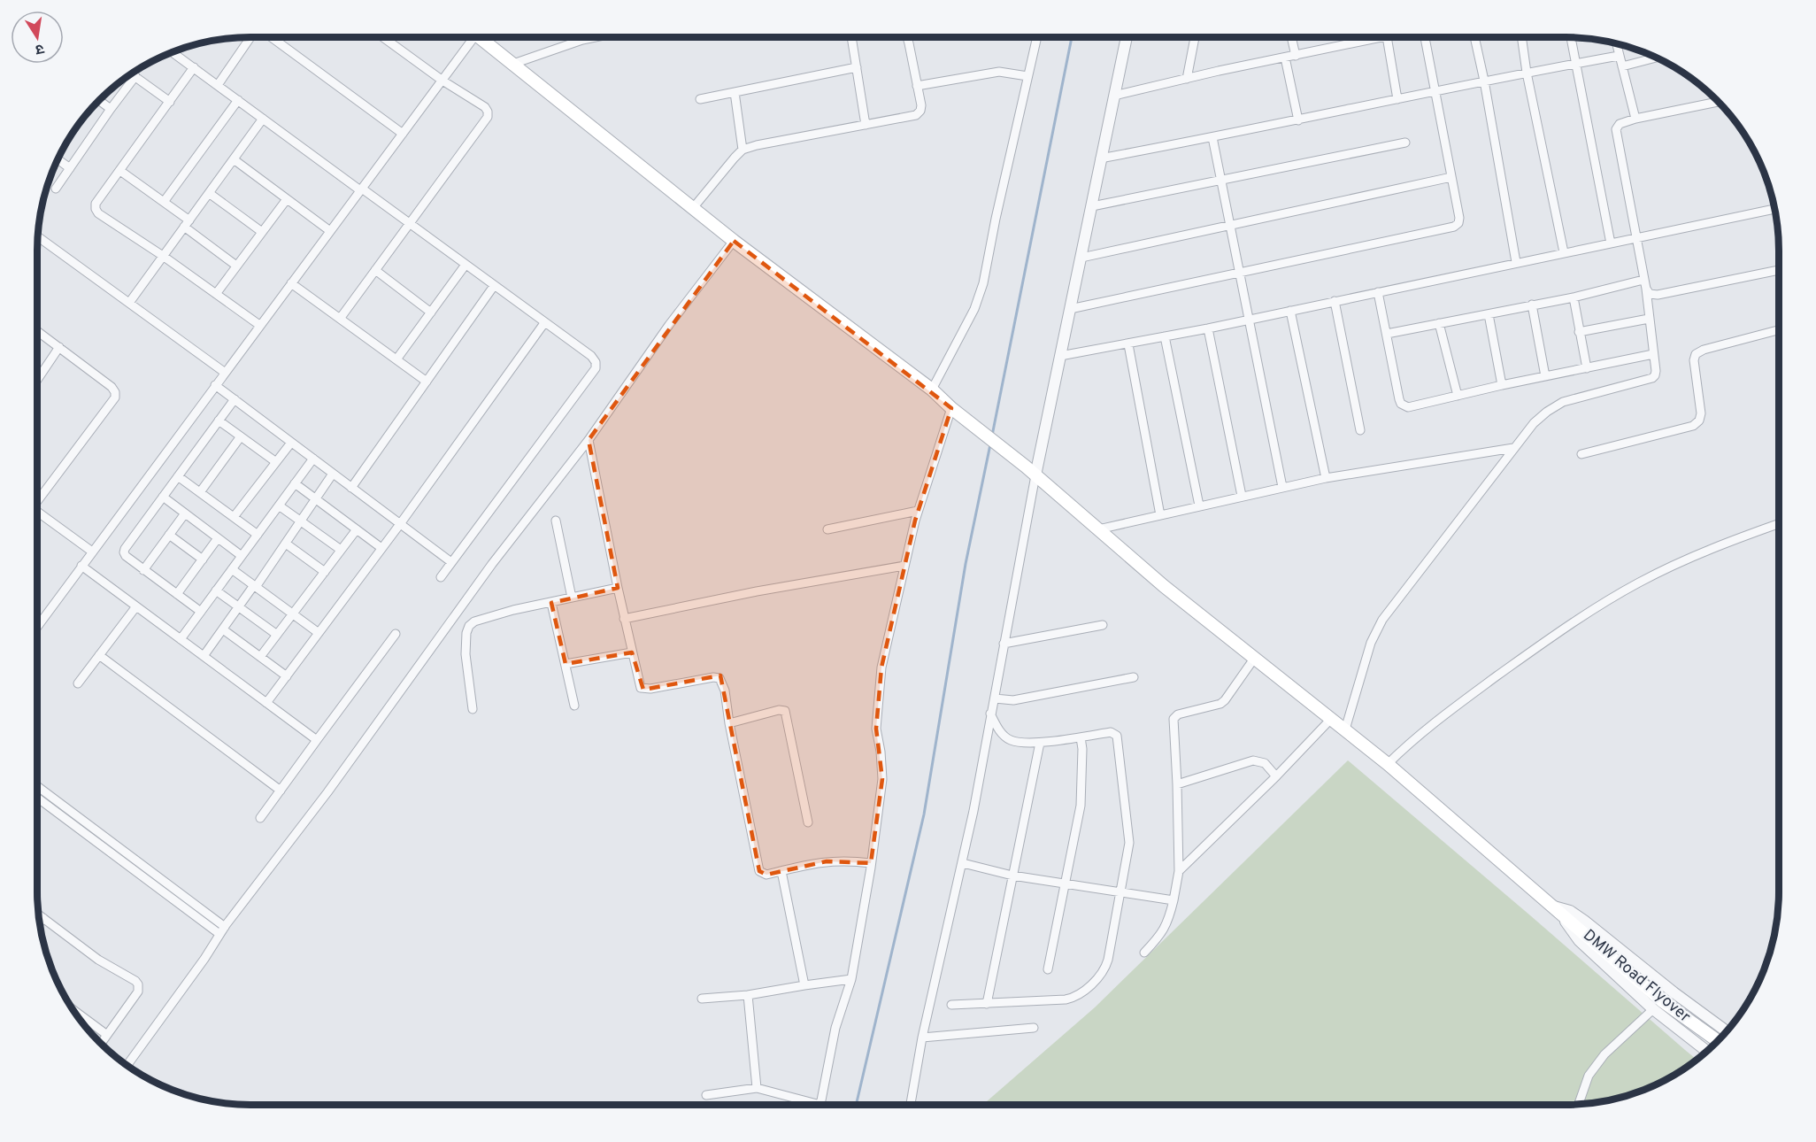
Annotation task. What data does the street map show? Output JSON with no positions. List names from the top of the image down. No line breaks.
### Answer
{"streets":{"main road":["DMW Road Flyover"]},"north":"bottom"}
